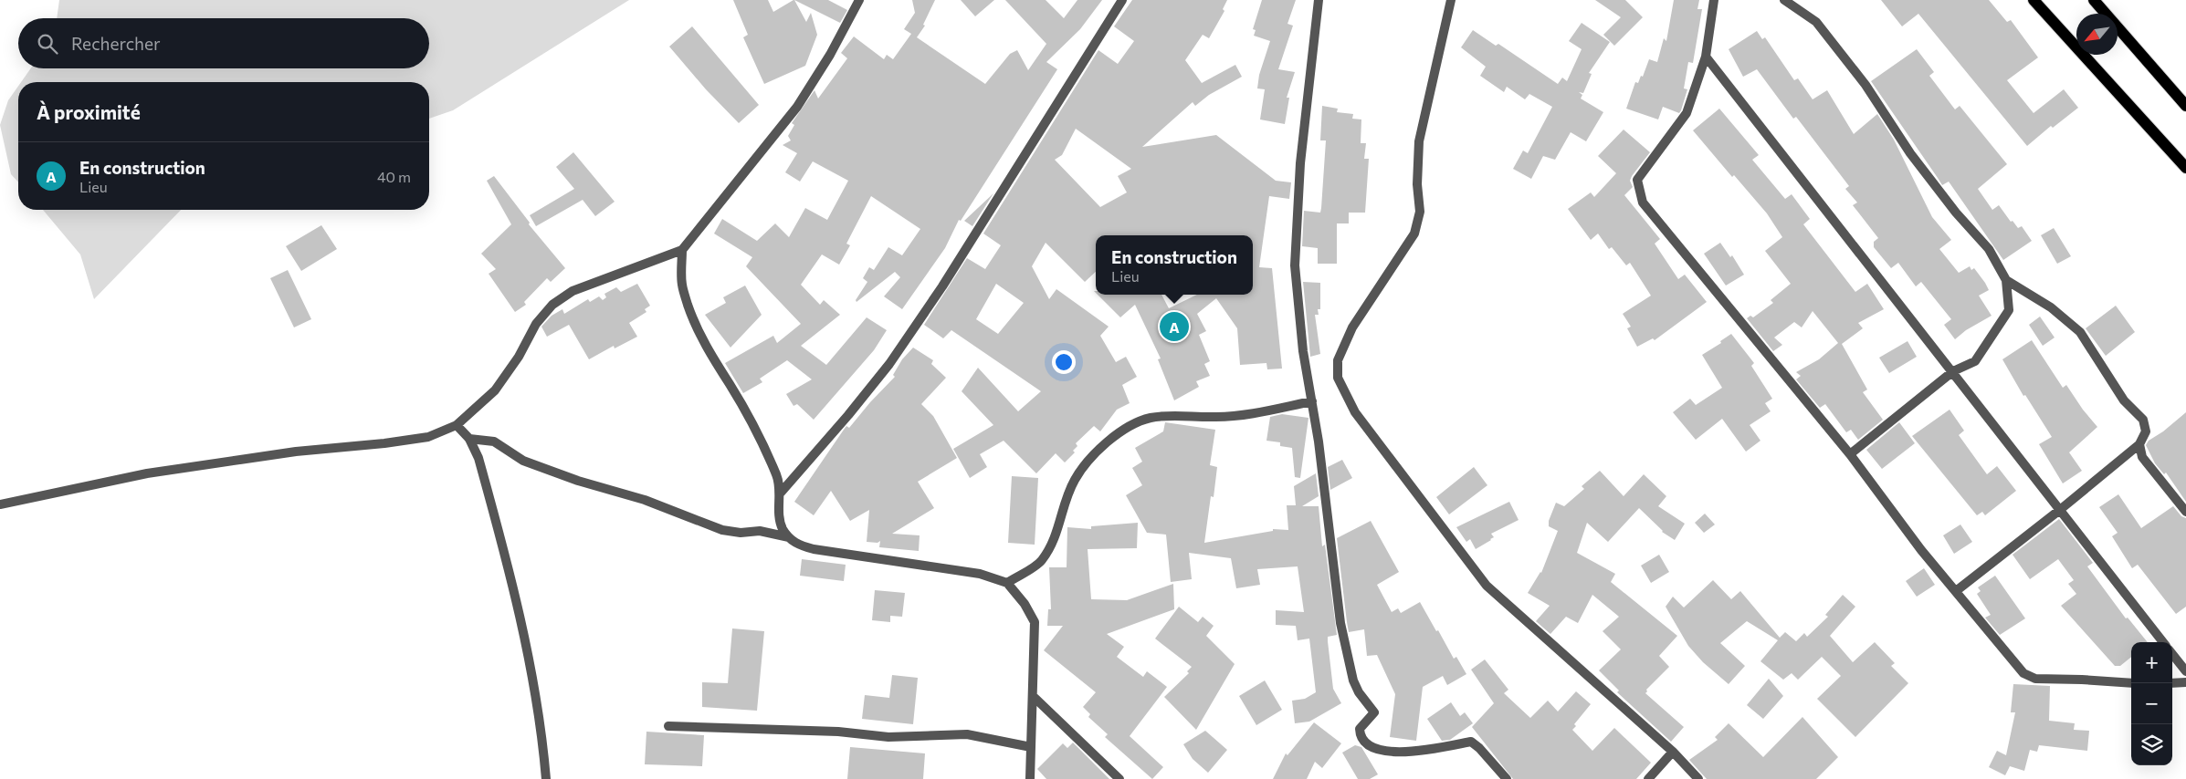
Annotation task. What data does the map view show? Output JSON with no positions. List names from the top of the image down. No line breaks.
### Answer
{"north":"bottom left","page":{"search":"Rechercher","heading":"À proximité","list":[{"mark":"A","name":"En construction","note":"Lieu","value":"40 m"}],"popup":["En construction","Lieu"],"pins":"A","map_buttons":["+","−"]}}
